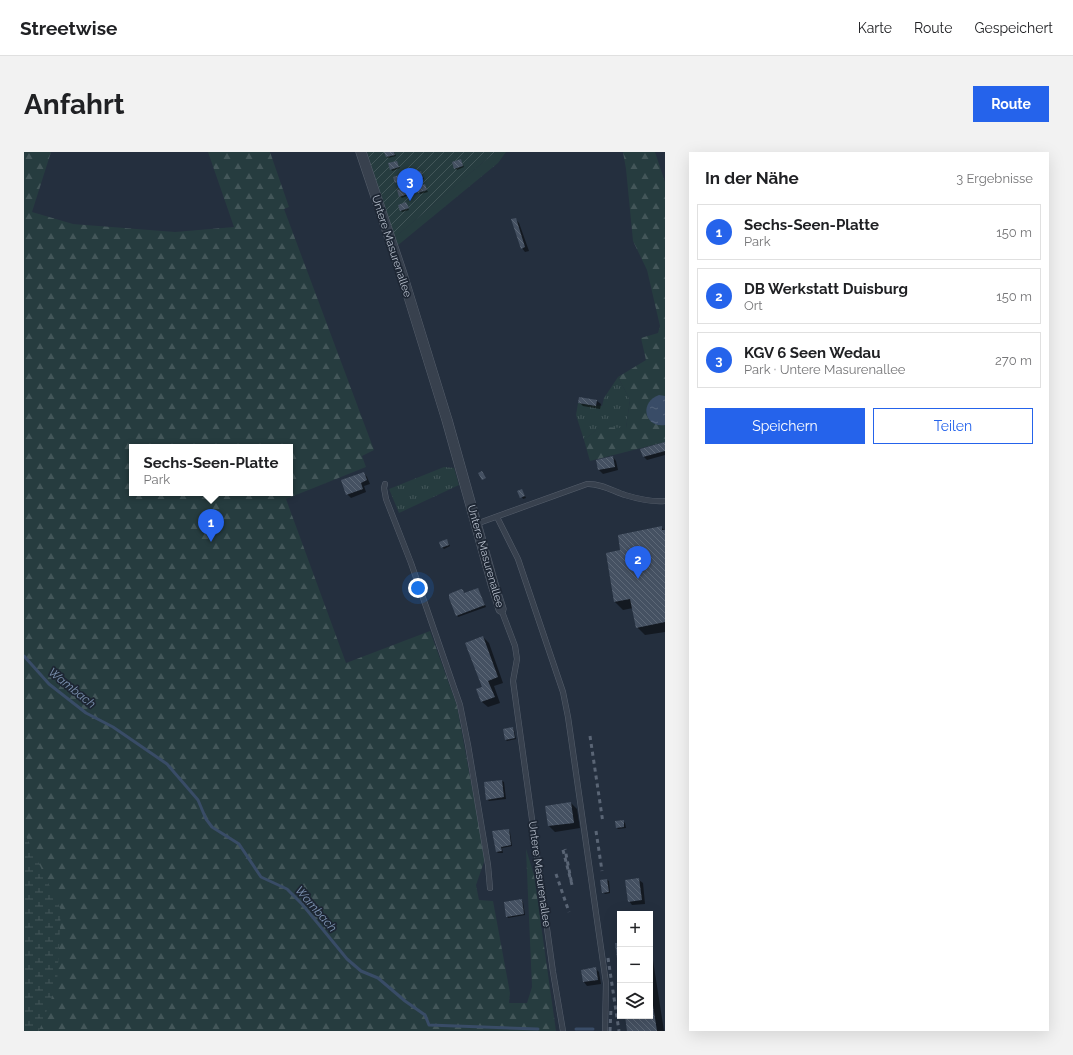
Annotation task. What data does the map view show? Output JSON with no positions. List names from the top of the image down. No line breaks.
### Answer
{"streets":{"street":["Untere Masurenallee"]},"water":["Wambach"],"page":{"header":"Streetwise","nav":["Karte","Route","Gespeichert"],"buttons":["Route",["Speichern","Teilen"]],"title":"Anfahrt","heading":["In der Nähe","3 Ergebnisse"],"pins":["3","1","2"],"list":[{"mark":"1","name":"Sechs-Seen-Platte","note":"Park","value":"150 m"},{"mark":"2","name":"DB Werkstatt Duisburg","note":"Ort","value":"150 m"},{"mark":"3","name":"KGV 6 Seen Wedau","note":"Park · Untere Masurenallee","value":"270 m"}],"popup":["Sechs-Seen-Platte","Park"],"map_buttons":["+","−"]}}
